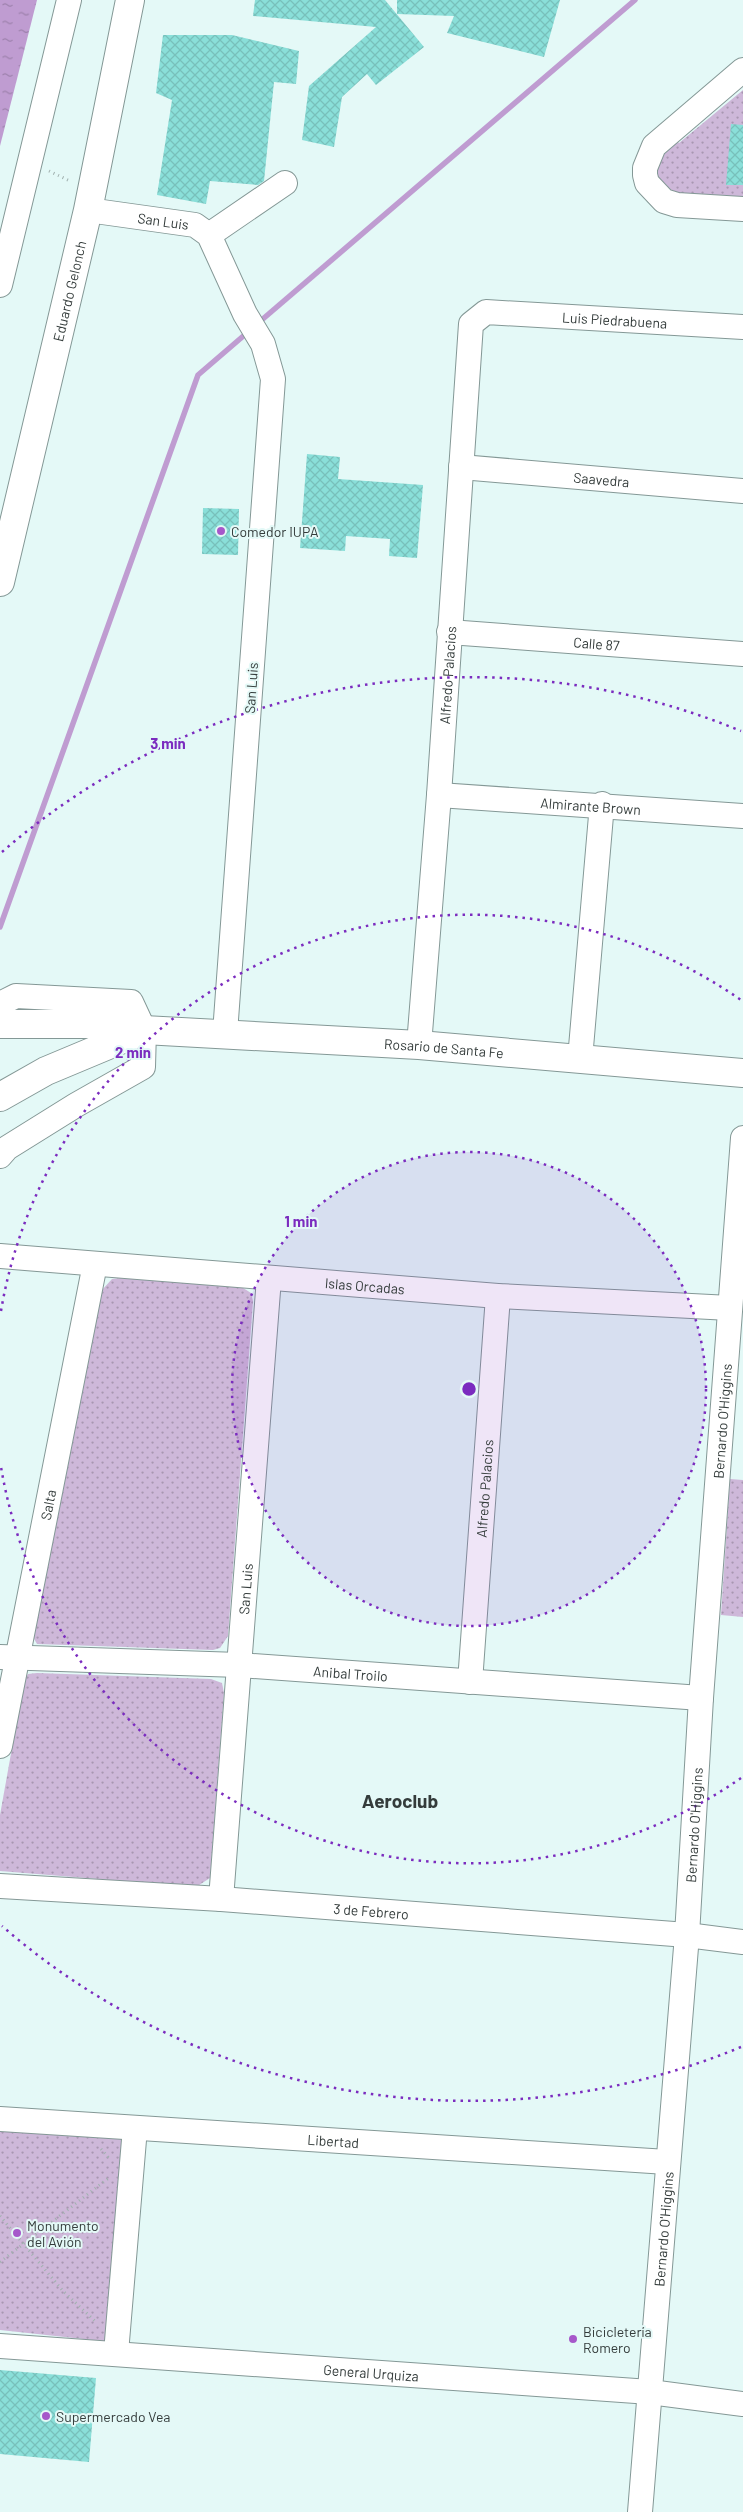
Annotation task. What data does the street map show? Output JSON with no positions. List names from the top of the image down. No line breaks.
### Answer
{"streets":{"main road":["Eduardo Gelonch","Rosario de Santa Fe"],"street":["San Luis","Luis Piedrabuena","Saavedra","Calle 87","Alfredo Palacios","Almirante Brown","Islas Orcadas","Bernardo O'Higgins","Salta","Anibal Troilo","3 de Febrero","Libertad","General Urquiza"]},"crossings":[["San Luis","Eduardo Gelonch"],["San Luis","Rosario de Santa Fe"],["San Luis","Islas Orcadas"],["San Luis","Anibal Troilo"],["San Luis","3 de Febrero"],["Luis Piedrabuena","Alfredo Palacios"],["Saavedra","Alfredo Palacios"],["Calle 87","Alfredo Palacios"],["Alfredo Palacios","Almirante Brown"],["Alfredo Palacios","Rosario de Santa Fe"],["Alfredo Palacios","Islas Orcadas"],["Alfredo Palacios","Anibal Troilo"],["Islas Orcadas","Bernardo O'Higgins"],["Islas Orcadas","Salta"],["Bernardo O'Higgins","Anibal Troilo"],["Bernardo O'Higgins","3 de Febrero"],["Bernardo O'Higgins","Libertad"],["Bernardo O'Higgins","General Urquiza"],["Salta","Anibal Troilo"]],"districts":["Aeroclub"],"places":["Comedor IUPA","Monumento del Avión","Bicicletería Romero","Supermercado Vea"],"rings":["3 min","2 min","1 min"]}
